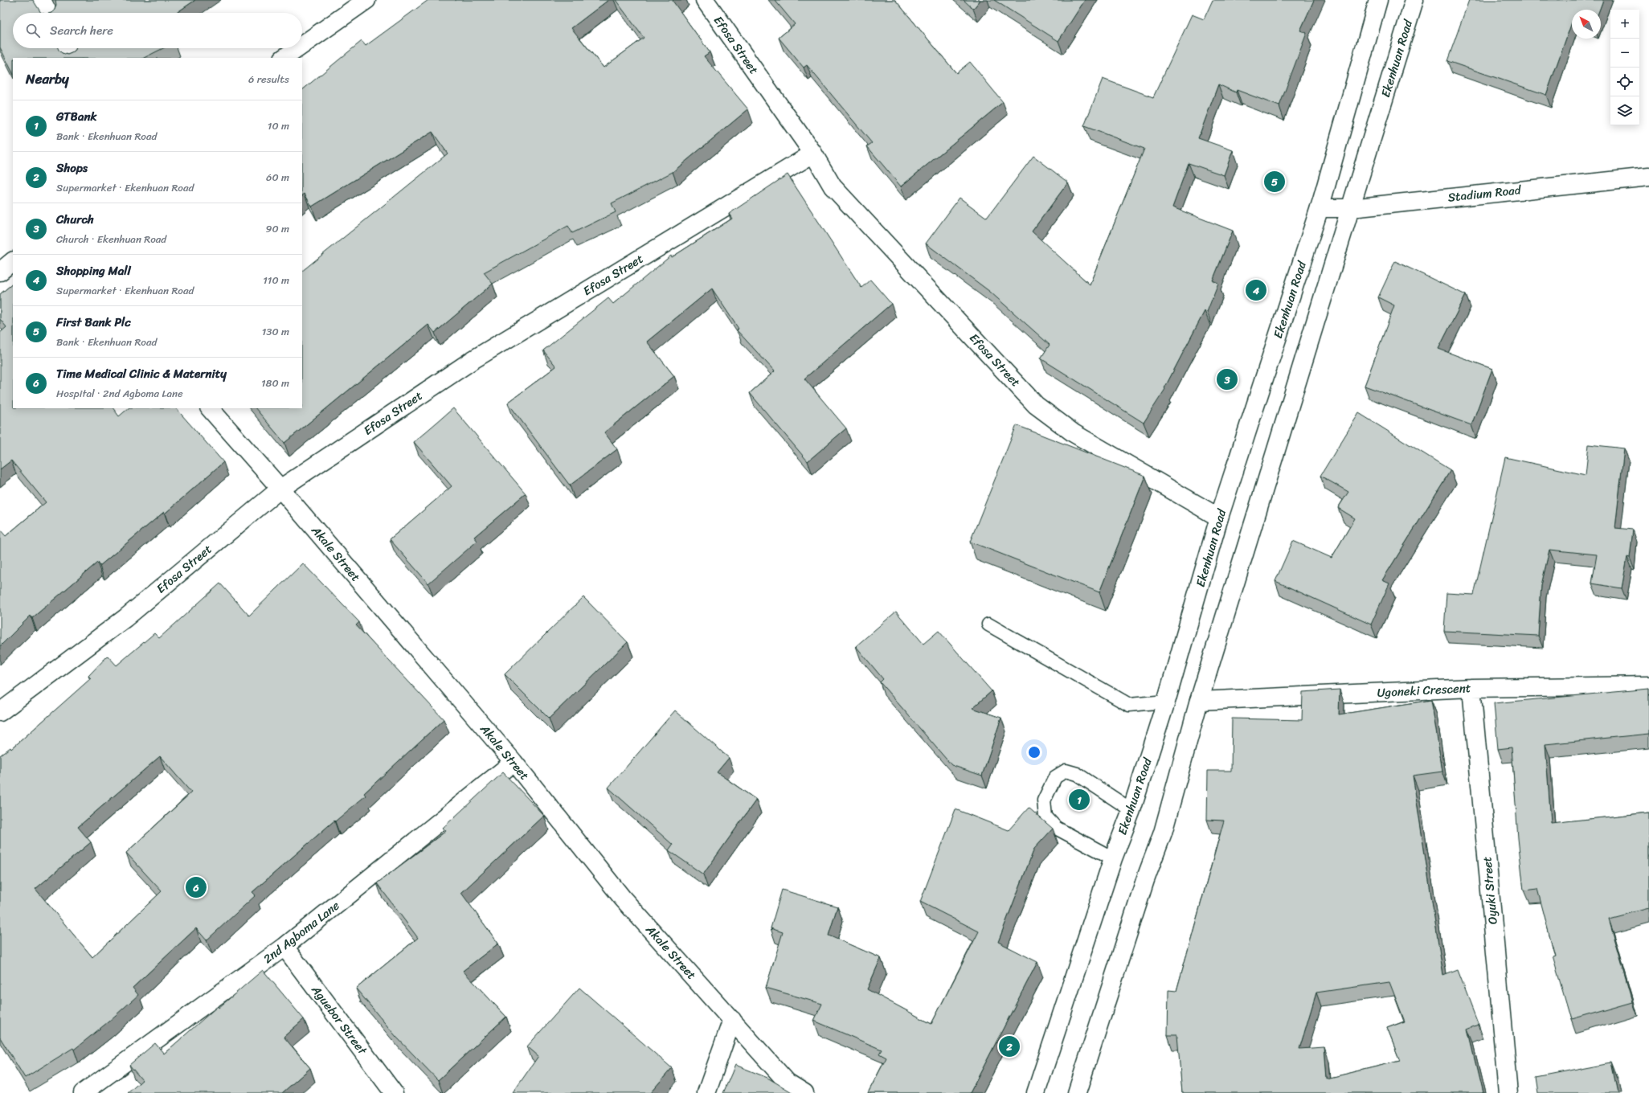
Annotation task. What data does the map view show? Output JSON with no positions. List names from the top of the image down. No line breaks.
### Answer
{"streets":{"street":["Efosa Street","Ekenhuan Road","Stadium Road","Akale Street","Ugoneki Crescent","Oyuki Street","2nd Agboma Lane","Aguebor Street"]},"crossings":[["Efosa Street","Ekenhuan Road"],["Efosa Street","Akale Street"],["Ekenhuan Road","Stadium Road"],["Ekenhuan Road","Ugoneki Crescent"],["Akale Street","2nd Agboma Lane"],["Ugoneki Crescent","Oyuki Street"],["2nd Agboma Lane","Aguebor Street"]],"north":"top left","page":{"map_buttons":["+","−"],"search":"Search here","heading":["Nearby","6 results"],"list":[{"mark":"1","name":"GTBank","note":"Bank · Ekenhuan Road","value":"10 m"},{"mark":"2","name":"Shops","note":"Supermarket · Ekenhuan Road","value":"60 m"},{"mark":"3","name":"Church","note":"Church · Ekenhuan Road","value":"90 m"},{"mark":"4","name":"Shopping Mall","note":"Supermarket · Ekenhuan Road","value":"110 m"},{"mark":"5","name":"First Bank Plc","note":"Bank · Ekenhuan Road","value":"130 m"},{"mark":"6","name":"Time Medical Clinic & Maternity","note":"Hospital · 2nd Agboma Lane","value":"180 m"}],"pins":["5","4","3","1","6","2"]}}
